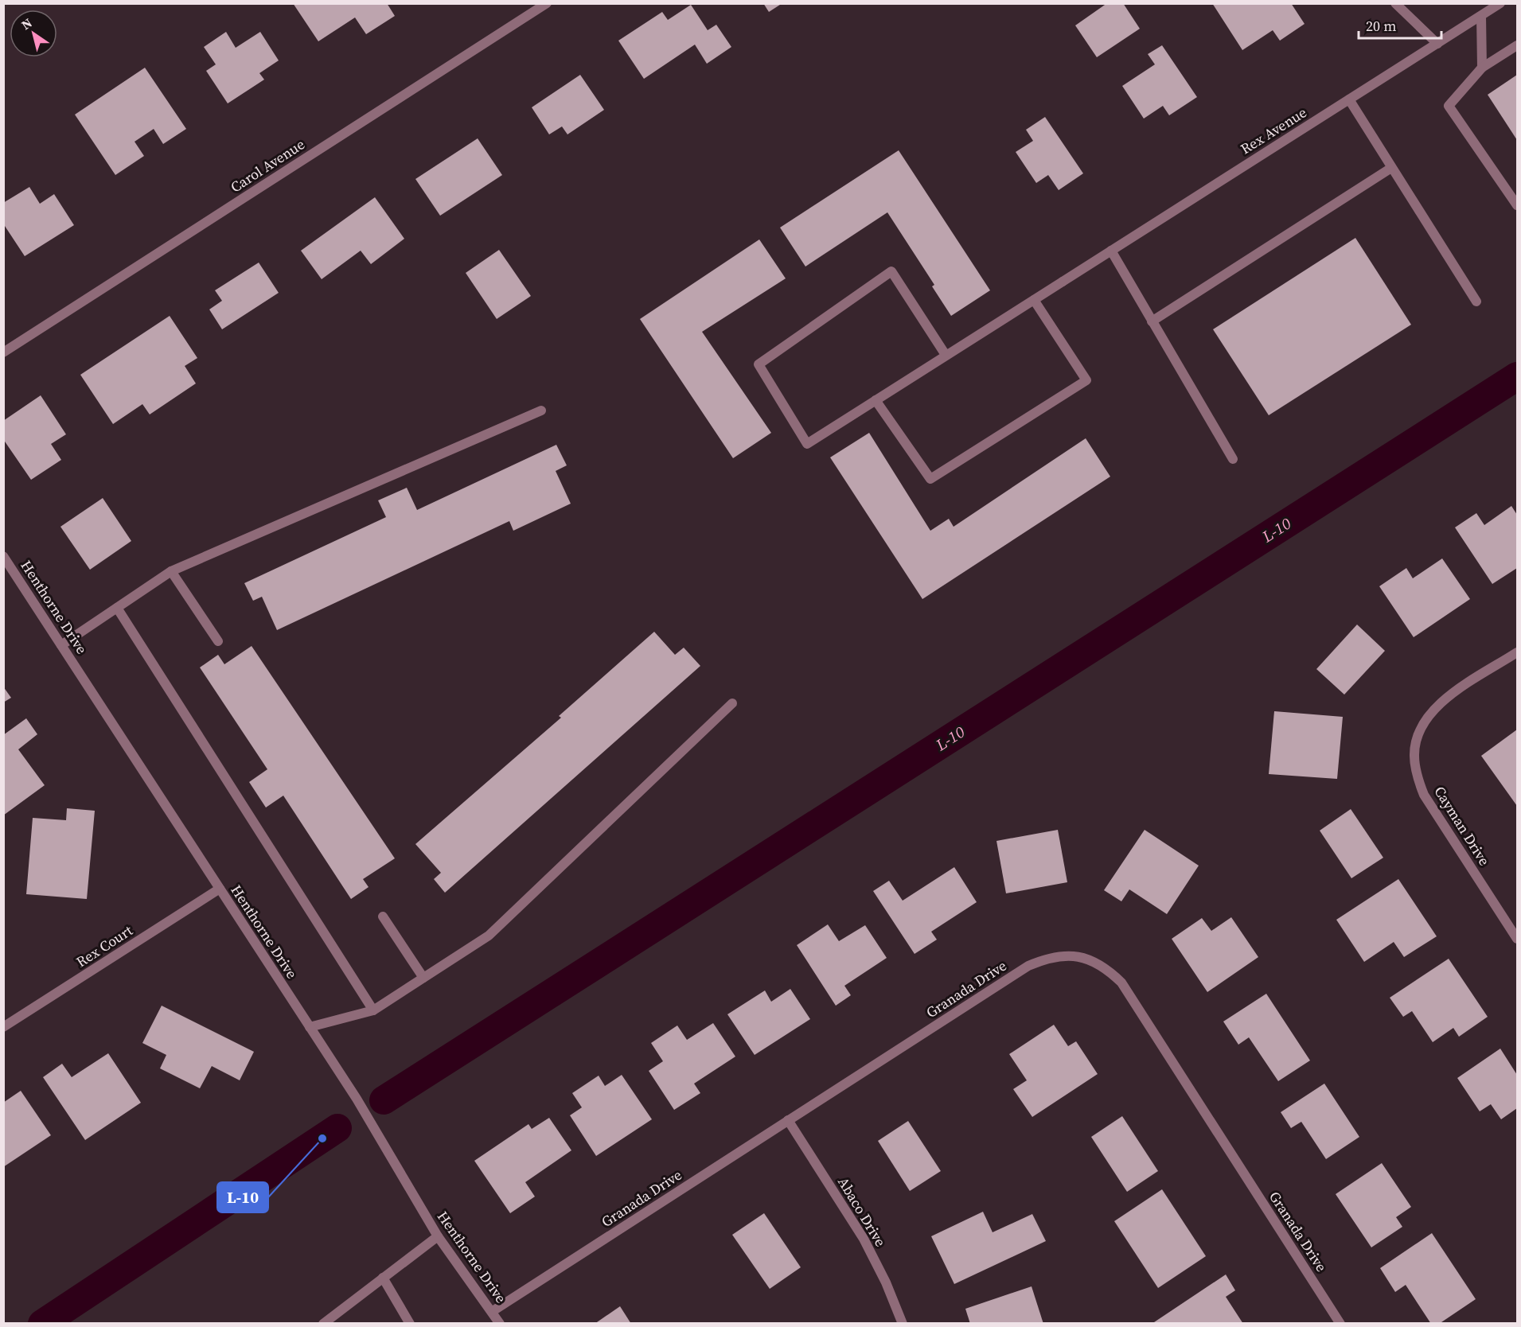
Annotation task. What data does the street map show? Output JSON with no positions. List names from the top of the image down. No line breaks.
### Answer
{"streets":{"street":["Rex Avenue","Carol Avenue","Henthorne Drive","Cayman Drive","Rex Court","Granada Drive","Abaco Drive"]},"crossings":[["Henthorne Drive","Rex Court"],["Henthorne Drive","Granada Drive"],["Granada Drive","Abaco Drive"]],"water":["L-10"],"places":["L-10"],"scale_bar":"20 m","north":"top left"}
